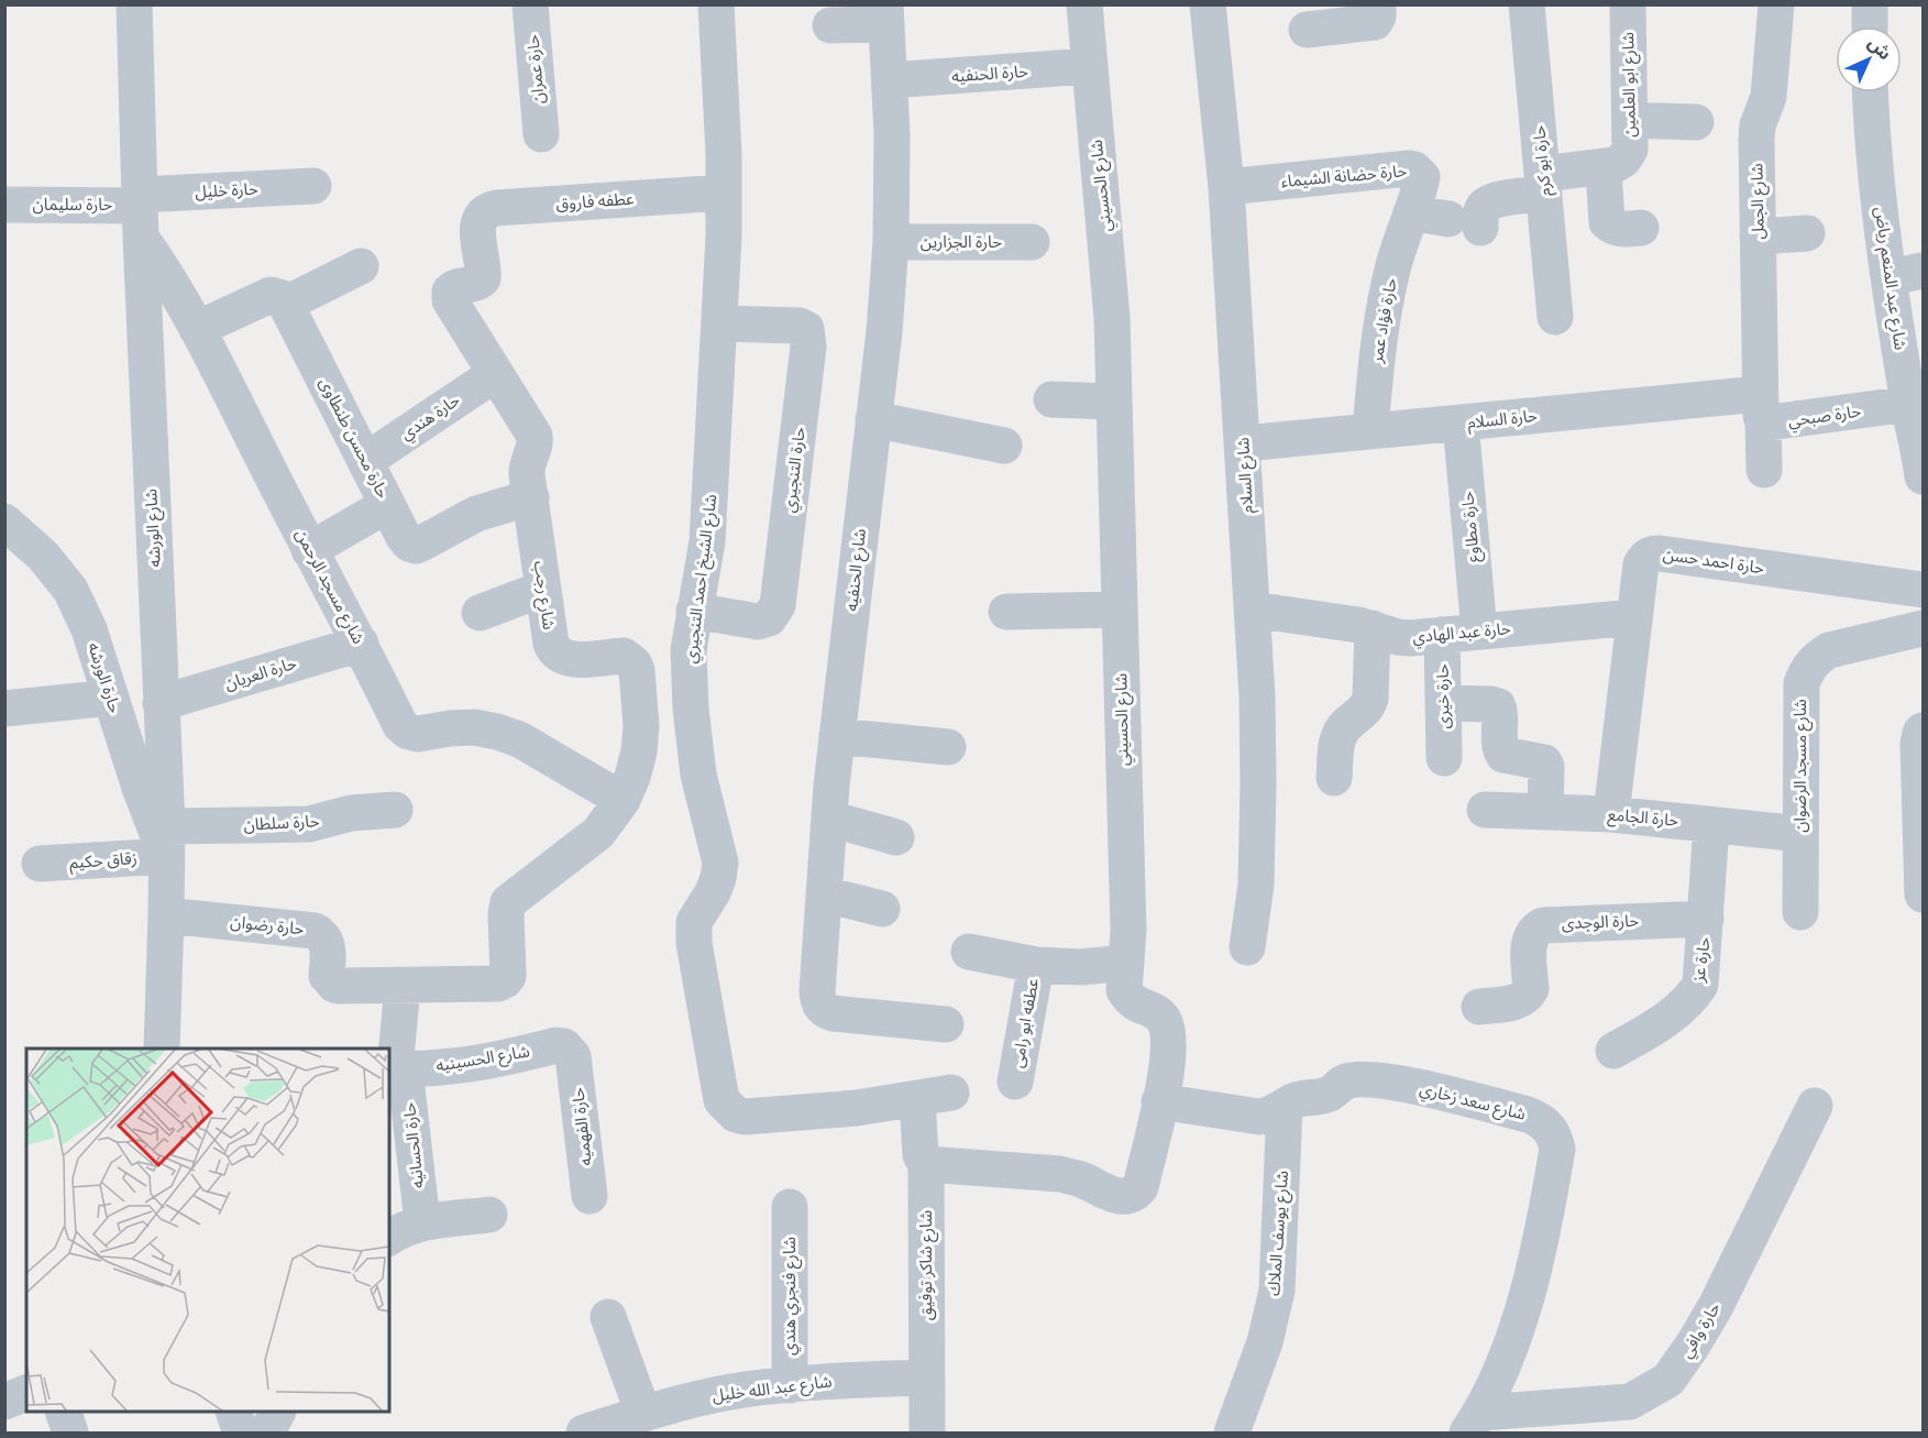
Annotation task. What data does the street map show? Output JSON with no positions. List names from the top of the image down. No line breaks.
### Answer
{"streets":{"street":["حارة عمران","حارة الحنفيه","شارع ابو العلمين","حارة ابو كرم","حارة حضانة الشيماء","شارع الحسيني","حارة خليل","عطفه فاروق","شارع الجمل","حارة سليمان","حارة الجزارين","شارع عبد المنعم رياض","حارة فؤاد عمر","حارة صبحي","حارة هندي","حارة السلام","حارة محسن طنطاوى","حارة التنجيري","شارع السلام","حارة مطاوع","شارع الورشه","حارة احمد حسن","شارع الحنفيه","شارع الشيخ احمد التنجيري","شارع مسجد الرحمن","شارع رجب","حارة عبد الهادي","حارة العريان","حارة الورشه","حارة خيرى","شارع مسجد الرضوان","حارة الجامع","حارة سلطان","زقاق حكيم","حارة الوجدى","حارة رضوان","حارة عز","عطفه ابو رامى","شارع الحسينيه","شارع سعد زخاري","حارة الفهميه","حارة الحسانيه","شارع يوسف الملاك","شارع شاكر توفيق","شارع فنجري هندي","حارة وافي","شارع عبد الله خليل"]},"crossings":[["حارة الحنفيه","شارع الحسيني"],["حارة الحنفيه","شارع الحنفيه"],["شارع ابو العلمين","حارة ابو كرم"],["شارع ابو العلمين","حارة حضانة الشيماء"],["شارع ابو العلمين","حارة فؤاد عمر"],["حارة حضانة الشيماء","حارة فؤاد عمر"],["حارة حضانة الشيماء","شارع السلام"],["شارع الحسيني","شارع سعد زخاري"],["شارع الحسيني","شارع شاكر توفيق"],["حارة خليل","حارة سليمان"],["حارة خليل","شارع الورشه"],["حارة خليل","شارع مسجد الرحمن"],["عطفه فاروق","شارع الشيخ احمد التنجيري"],["عطفه فاروق","شارع رجب"],["شارع الجمل","حارة صبحي"],["شارع الجمل","حارة السلام"],["حارة سليمان","شارع الورشه"],["حارة سليمان","شارع مسجد الرحمن"],["حارة الجزارين","شارع الحنفيه"],["شارع عبد المنعم رياض","حارة صبحي"],["حارة فؤاد عمر","حارة السلام"],["حارة صبحي","حارة السلام"],["حارة هندي","حارة محسن طنطاوى"],["حارة هندي","شارع رجب"],["حارة السلام","شارع السلام"],["حارة السلام","حارة مطاوع"],["حارة محسن طنطاوى","شارع رجب"],["حارة التنجيري","شارع الشيخ احمد التنجيري"],["شارع السلام","حارة عبد الهادي"],["حارة مطاوع","حارة عبد الهادي"],["شارع الورشه","شارع مسجد الرحمن"],["شارع الورشه","حارة العريان"],["شارع الورشه","حارة الورشه"],["شارع الورشه","حارة سلطان"],["شارع الورشه","زقاق حكيم"],["شارع الورشه","حارة رضوان"],["حارة احمد حسن","حارة عبد الهادي"],["حارة احمد حسن","حارة الجامع"],["شارع الشيخ احمد التنجيري","شارع شاكر توفيق"],["شارع مسجد الرحمن","شارع رجب"],["شارع مسجد الرحمن","حارة العريان"],["شارع رجب","حارة رضوان"],["شارع رجب","حارة الحسانيه"],["حارة عبد الهادي","حارة خيرى"],["حارة الورشه","حارة سلطان"],["حارة الورشه","زقاق حكيم"],["شارع مسجد الرضوان","حارة الجامع"],["حارة الجامع","حارة عز"],["حارة سلطان","زقاق حكيم"],["حارة الوجدى","حارة عز"],["حارة رضوان","حارة الحسانيه"],["شارع الحسينيه","حارة الفهميه"],["شارع الحسينيه","حارة الحسانيه"],["شارع سعد زخاري","شارع يوسف الملاك"],["شارع سعد زخاري","حارة وافي"],["شارع شاكر توفيق","شارع عبد الله خليل"],["شارع فنجري هندي","شارع عبد الله خليل"]],"north":"top right"}
